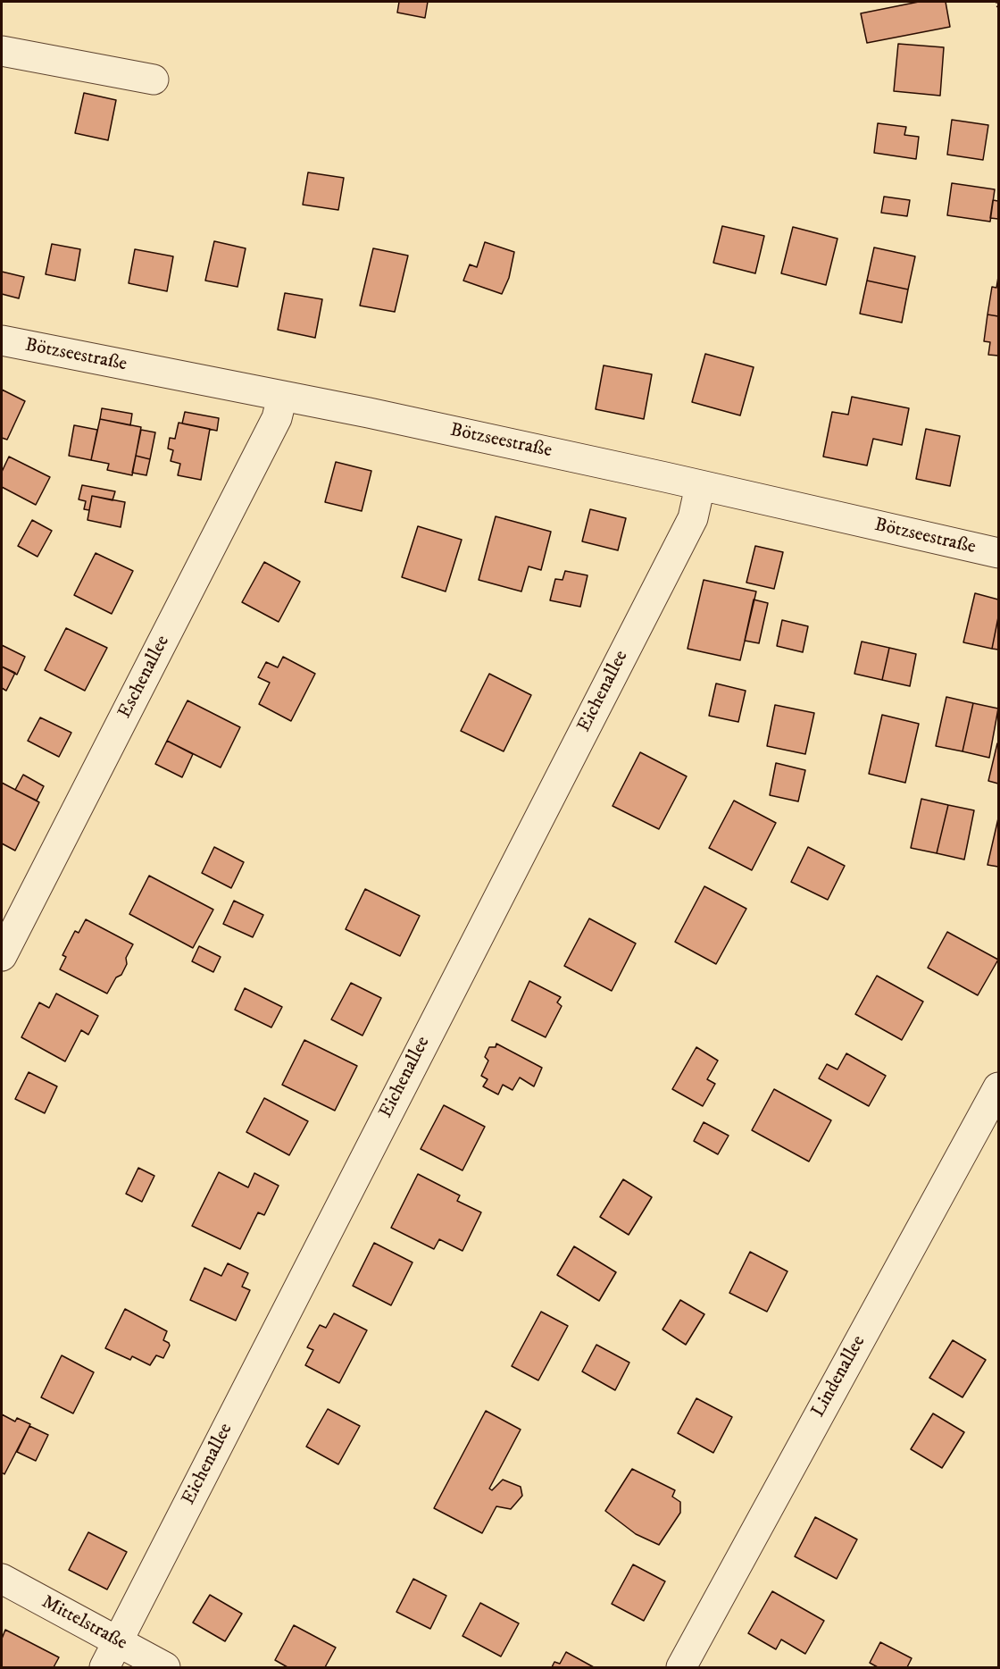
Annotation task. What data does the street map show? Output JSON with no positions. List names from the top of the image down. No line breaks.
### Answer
{"streets":{"street":["Bötzseestraße","Eschenallee","Eichenallee","Lindenallee","Mittelstraße"]},"crossings":[["Bötzseestraße","Eschenallee"],["Bötzseestraße","Eichenallee"],["Eichenallee","Mittelstraße"]]}
